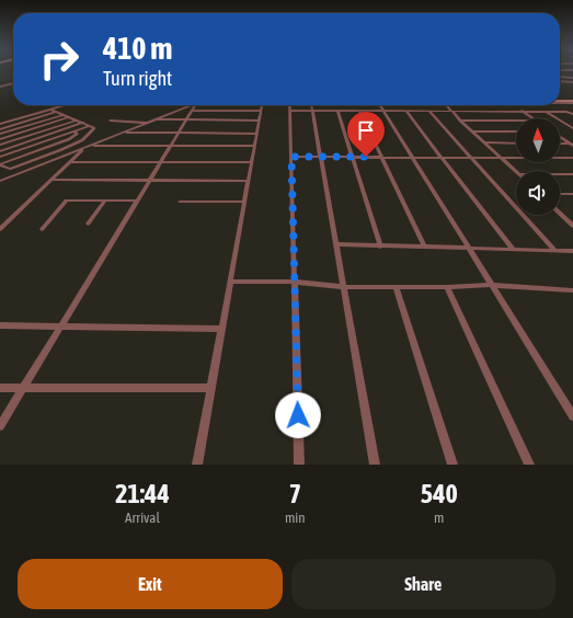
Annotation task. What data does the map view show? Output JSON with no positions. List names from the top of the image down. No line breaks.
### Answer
{"north":"top","page":{"turn":["410 m","Turn right"],"eta":["21:44","Arrival","7","min","540","m"],"buttons":["Exit","Share"]}}
